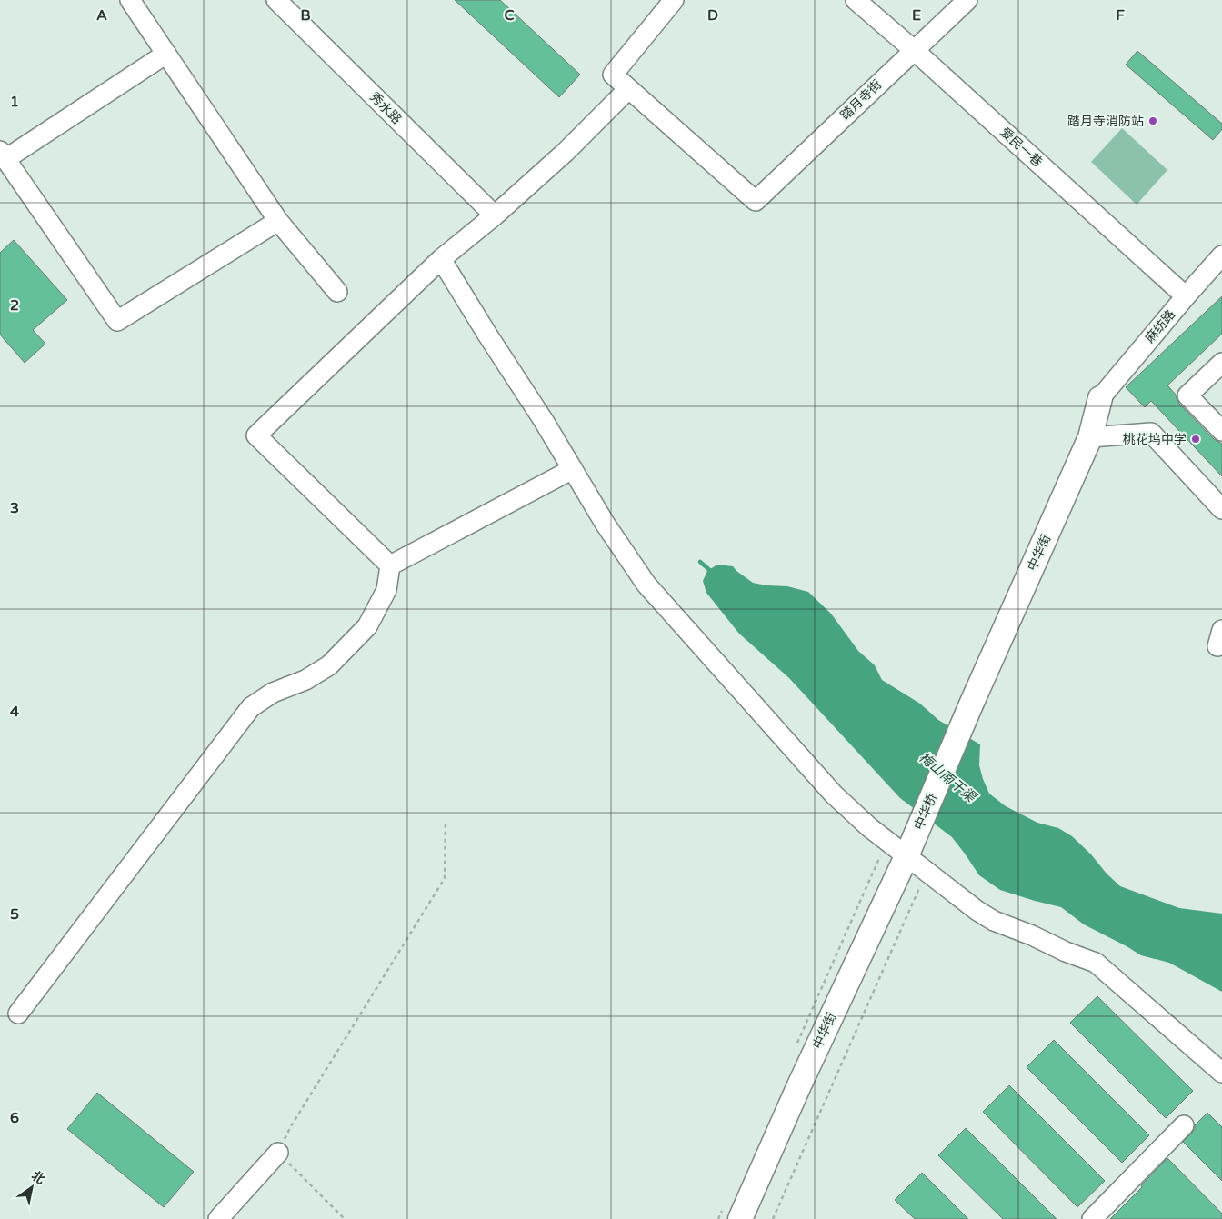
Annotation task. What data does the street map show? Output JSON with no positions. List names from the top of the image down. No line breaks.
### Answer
{"streets":{"main road":["中华街","中华桥"],"street":["踏月寺街","秀水路","爱民一巷","麻纺路"]},"crossings":[["踏月寺街","爱民一巷"],["爱民一巷","麻纺路"],["麻纺路","中华街"],["中华街","中华桥"]],"water":["梅山南干渠"],"places":["踏月寺消防站","桃花坞中学"],"north":"top right","grid":{"columns":["A","B","C","D","E","F"],"rows":["1","2","3","4","5","6"]}}
